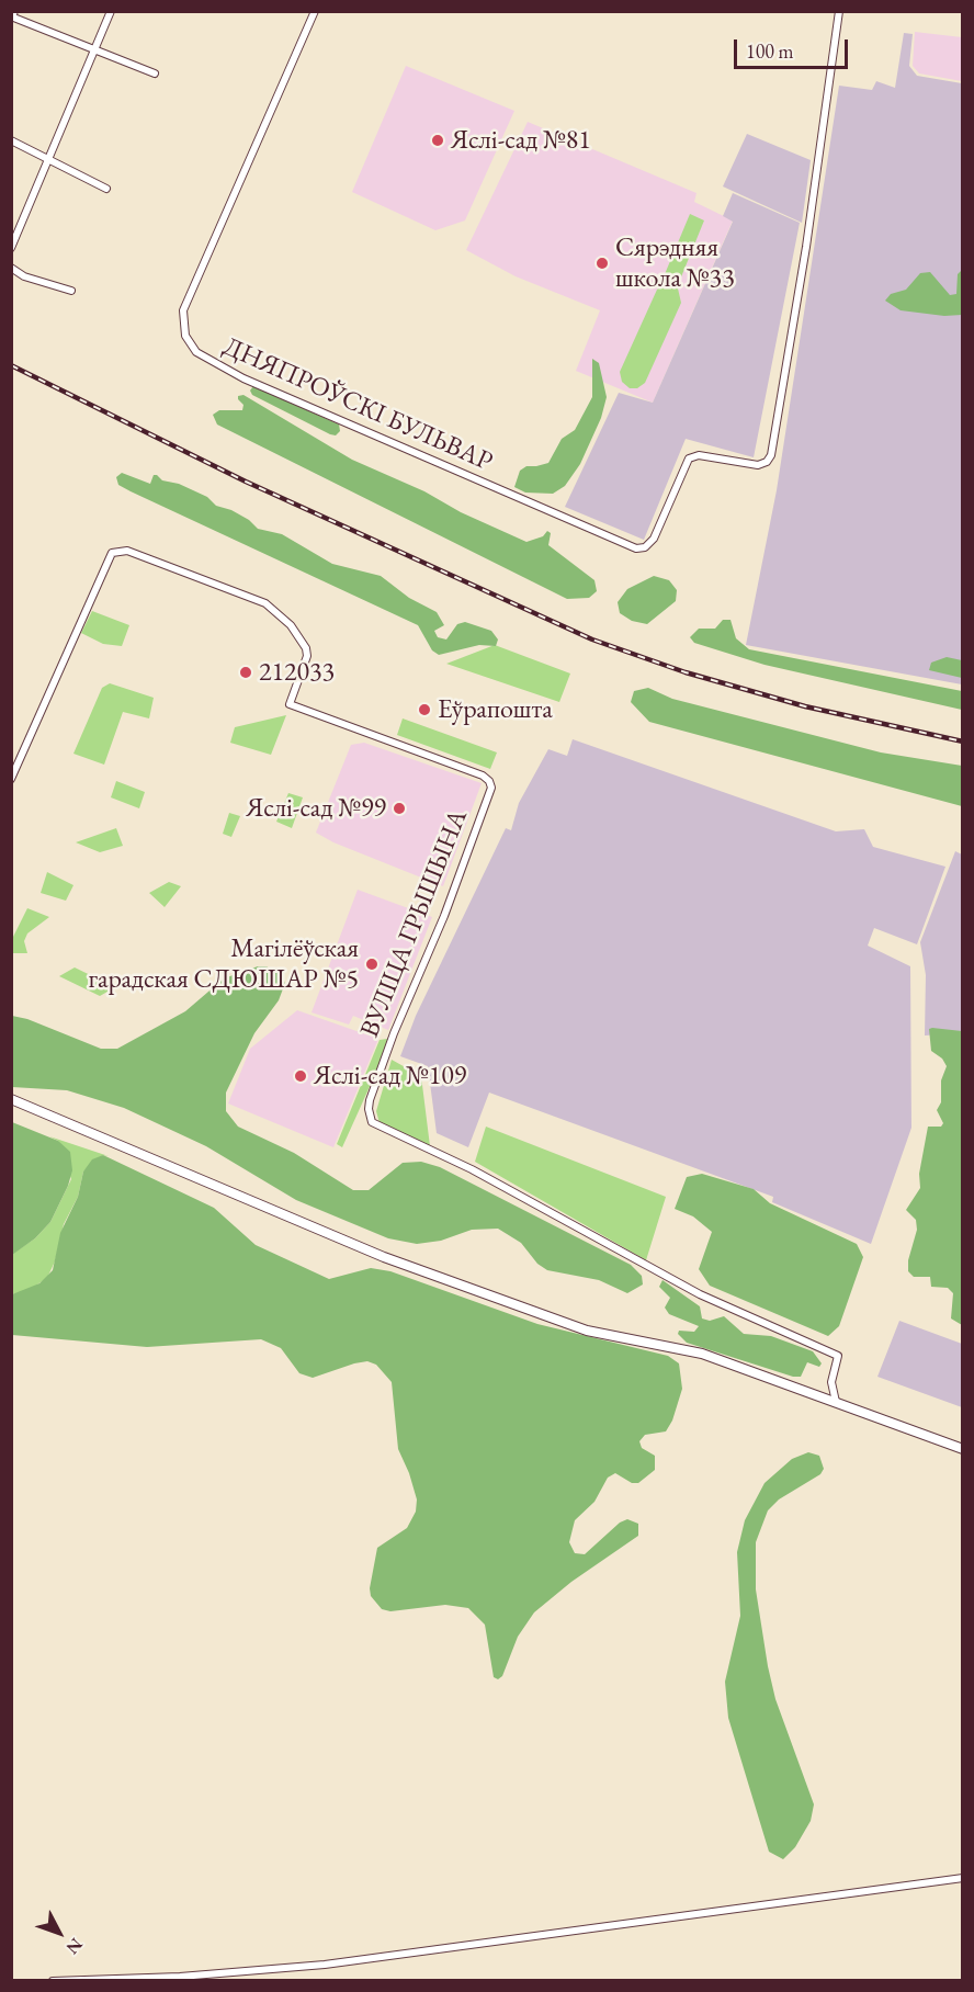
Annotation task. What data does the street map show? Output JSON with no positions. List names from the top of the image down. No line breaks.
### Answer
{"streets":{"street":["ДНЯПРОЎСКІ БУЛЬВАР","ВУЛІЦА ГРЫШЫНА"]},"places":["Яслі-сад №81","Сярэдняя школа №33","212033","Еўрапошта","Яслі-сад №99","Магілёўская гарадская СДЮШАР №5","Яслі-сад №109"],"scale_bar":"100 m","north":"bottom right"}
